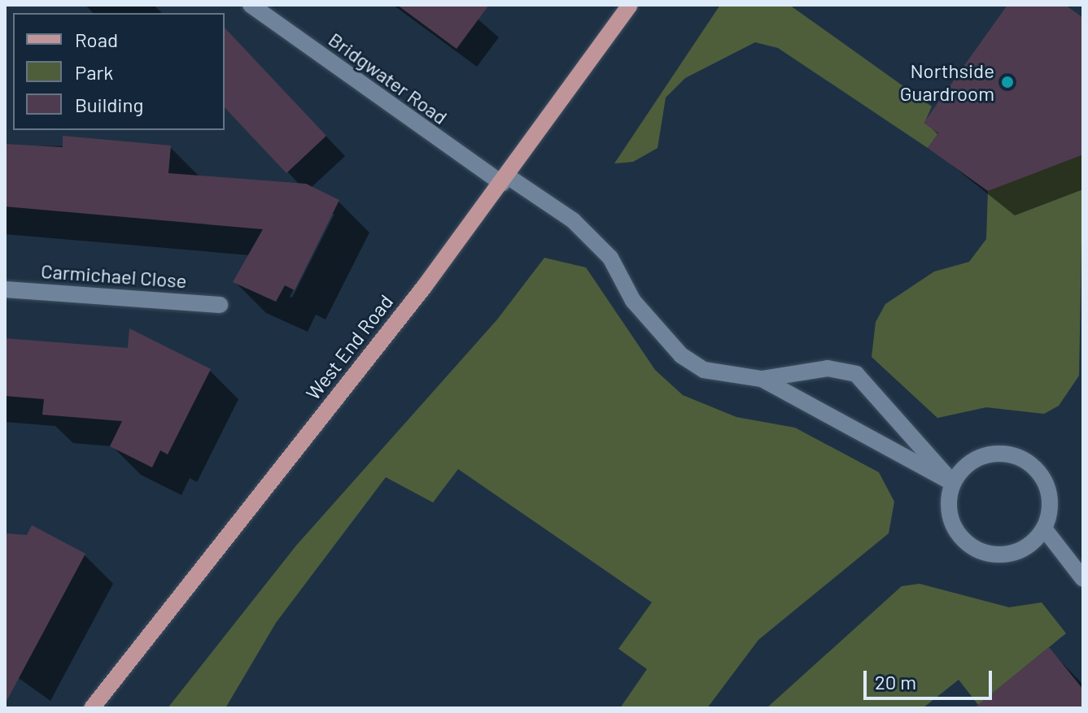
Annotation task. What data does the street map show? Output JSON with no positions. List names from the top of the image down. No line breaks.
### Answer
{"streets":{"main road":["West End Road"],"street":["Bridgwater Road","Carmichael Close"]},"crossings":[["Bridgwater Road","West End Road"]],"places":["Northside Guardroom"],"legend":["Road","Park","Building"],"scale_bar":"20 m"}
